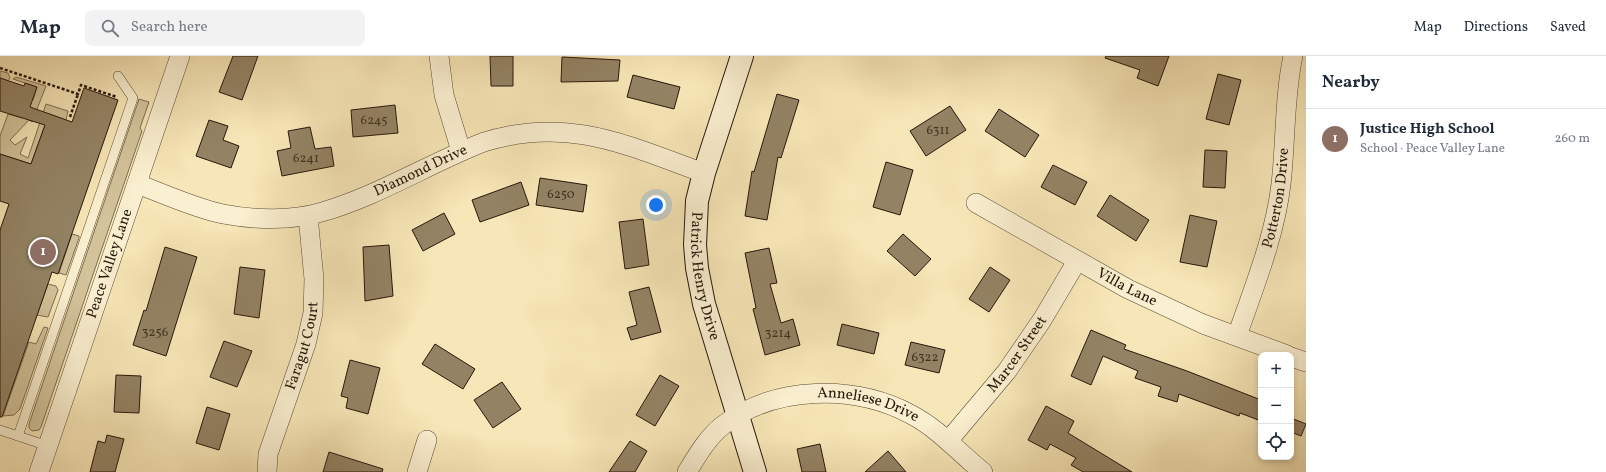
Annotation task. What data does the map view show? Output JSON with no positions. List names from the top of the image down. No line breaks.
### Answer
{"streets":{"street":["Diamond Drive","Potterton Drive","Peace Valley Lane","Patrick Henry Drive","Villa Lane","Faragut Court","Marcer Street","Anneliese Drive"]},"crossings":[["Diamond Drive","Peace Valley Lane"],["Diamond Drive","Patrick Henry Drive"],["Diamond Drive","Faragut Court"],["Potterton Drive","Villa Lane"],["Patrick Henry Drive","Anneliese Drive"],["Villa Lane","Marcer Street"],["Marcer Street","Anneliese Drive"]],"house_numbers":["6245","6311","6241","6250","3256","3214","6322"],"page":{"header":"Map","search":"Search here","nav":["Map","Directions","Saved"],"heading":"Nearby","list":[{"mark":"1","name":"Justice High School","note":"School · Peace Valley Lane","value":"260 m"}],"pins":"1","map_buttons":["+","−"]}}
